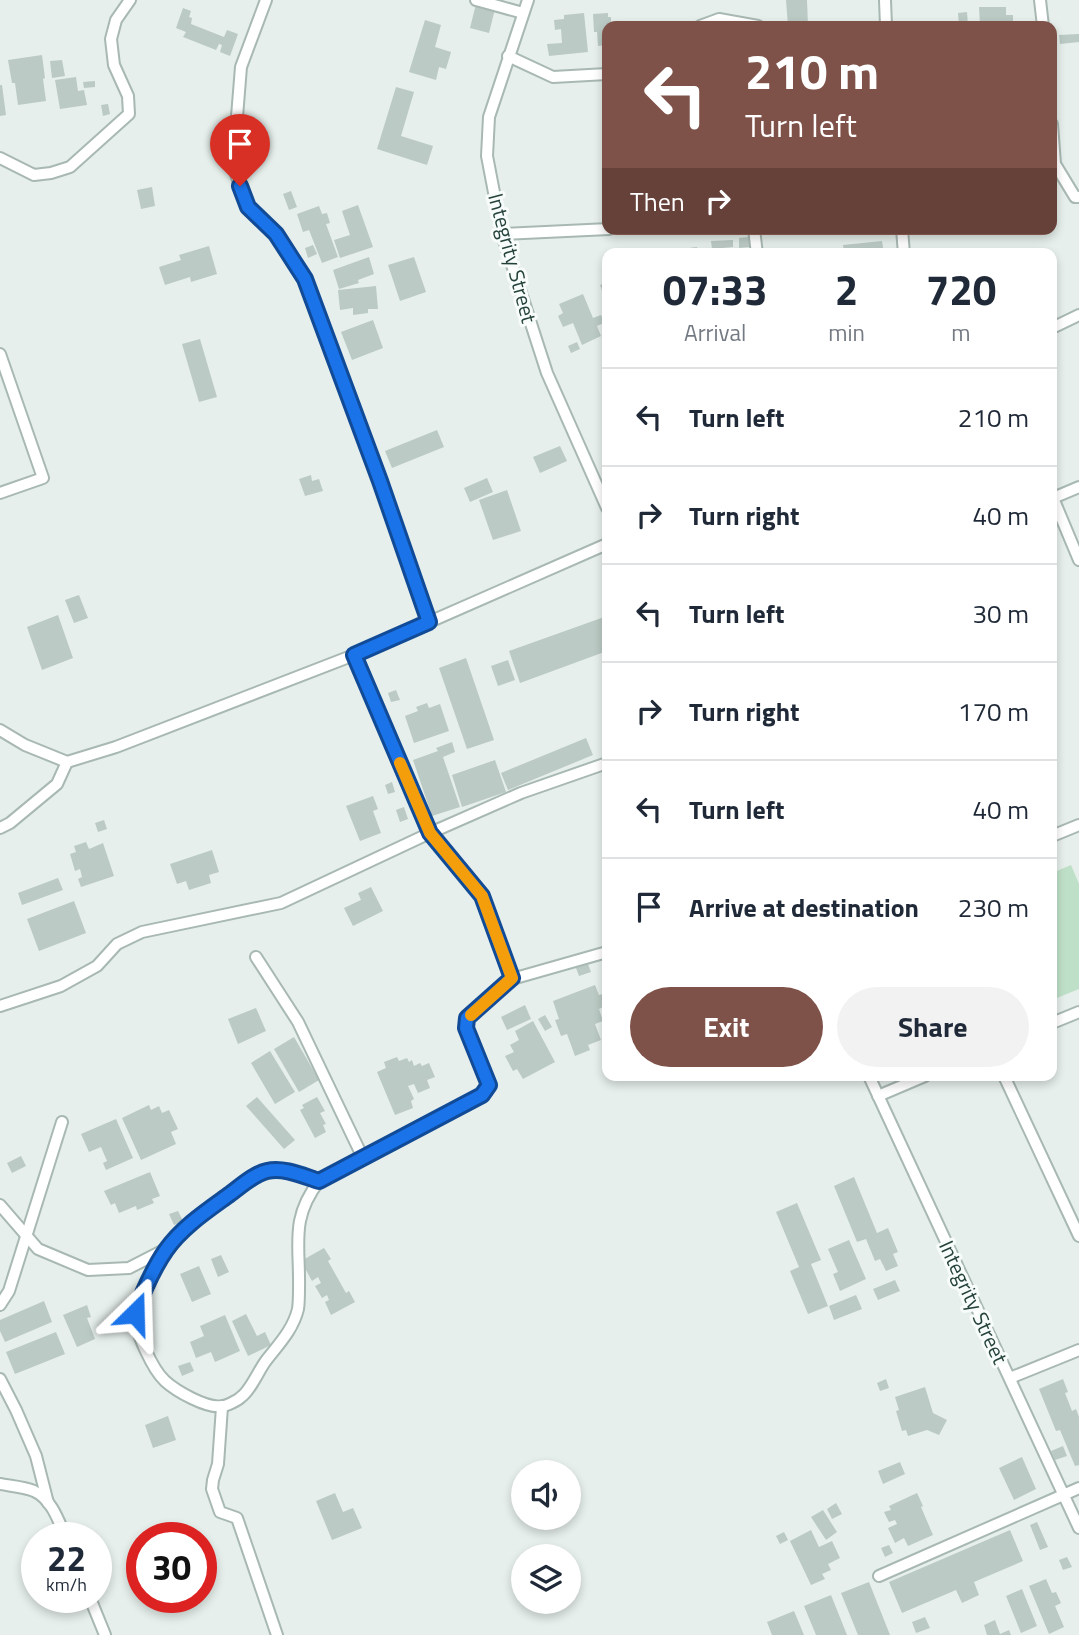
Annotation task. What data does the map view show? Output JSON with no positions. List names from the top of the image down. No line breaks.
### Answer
{"streets":{"street":["Integrity Street"]},"page":{"turn":["210 m","Turn left"],"then":"Then","eta":["07:33","Arrival","2","min","720","m"],"list":[{"name":"Turn left","value":"210 m"},{"name":"Turn right","value":"40 m"},{"name":"Turn left","value":"30 m"},{"name":"Turn right","value":"170 m"},{"name":"Turn left","value":"40 m"},{"name":"Arrive at destination","value":"230 m"}],"buttons":["Exit","Share"],"speed":"22 km/h","limit":"30"}}
